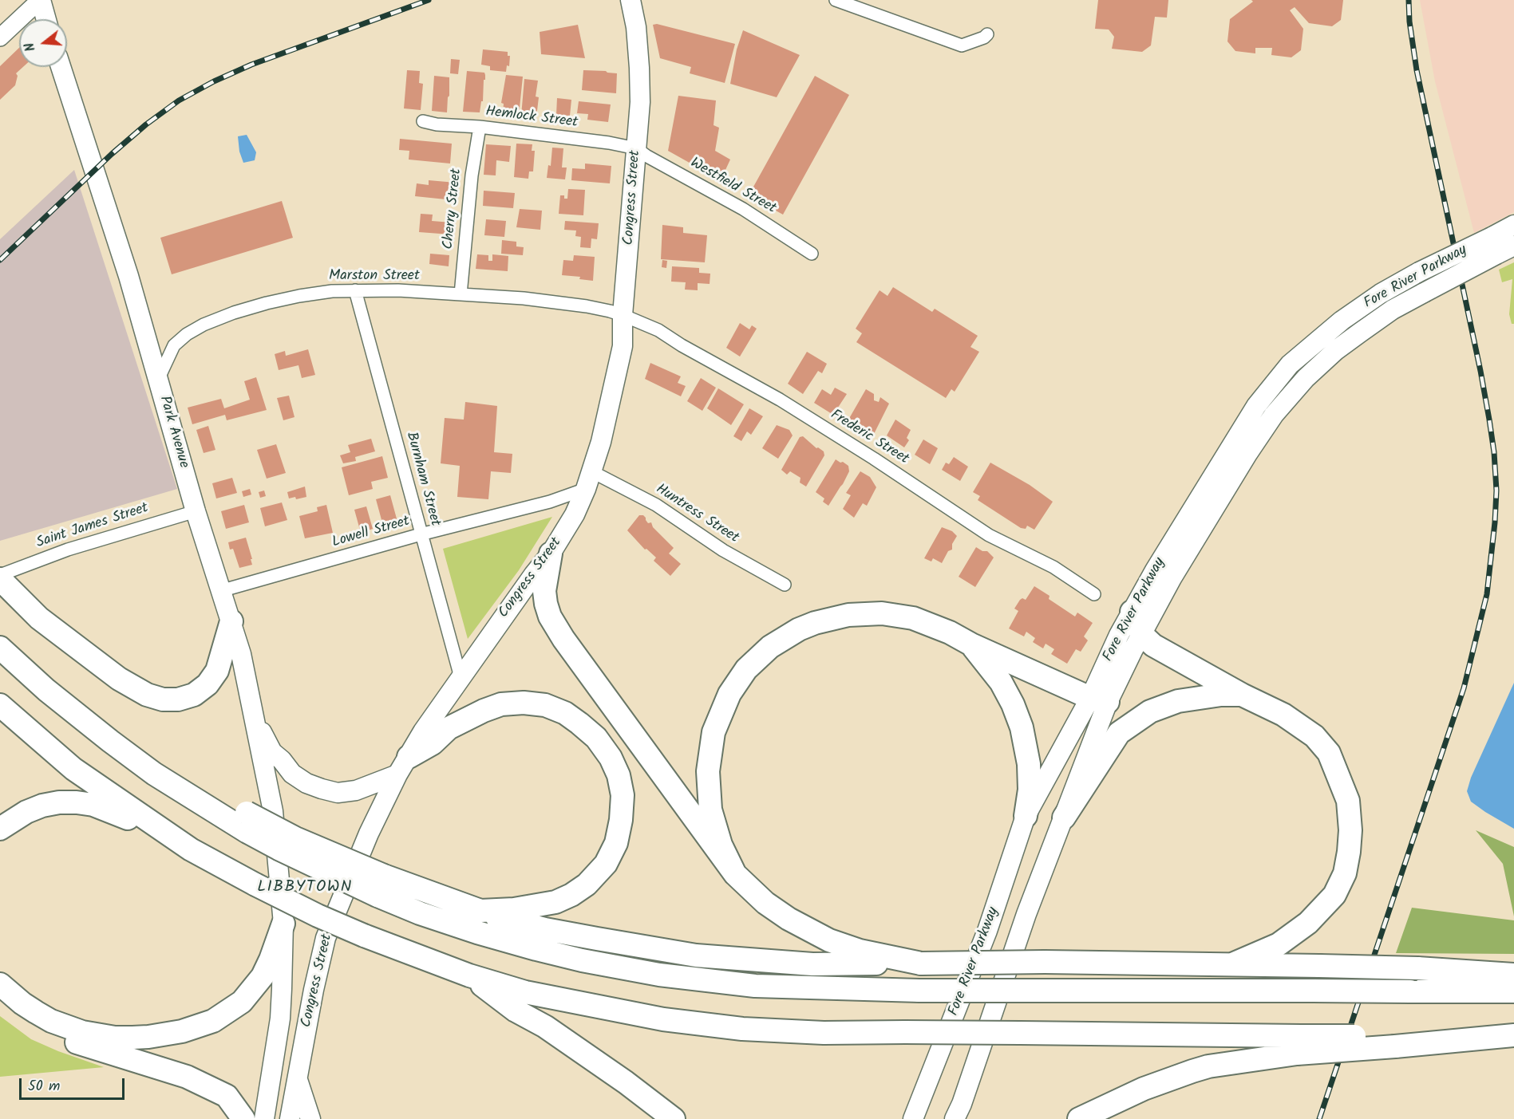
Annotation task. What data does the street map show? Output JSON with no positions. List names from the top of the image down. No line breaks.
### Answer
{"streets":{"main road":["Congress Street","Fore River Parkway","Park Avenue"],"street":["Hemlock Street","Westfield Street","Cherry Street","Marston Street","Frederic Street","Burnham Street","Huntress Street","Saint James Street","Lowell Street"]},"crossings":[["Hemlock Street","Westfield Street"],["Hemlock Street","Congress Street"],["Hemlock Street","Cherry Street"],["Westfield Street","Congress Street"],["Congress Street","Marston Street"],["Congress Street","Park Avenue"],["Congress Street","Frederic Street"],["Congress Street","Burnham Street"],["Congress Street","Huntress Street"],["Congress Street","Lowell Street"],["Cherry Street","Marston Street"],["Marston Street","Park Avenue"],["Marston Street","Frederic Street"],["Marston Street","Burnham Street"],["Park Avenue","Saint James Street"],["Park Avenue","Lowell Street"],["Burnham Street","Lowell Street"],["Huntress Street","Lowell Street"]],"districts":["LIBBYTOWN"],"scale_bar":"50 m","north":"left"}
